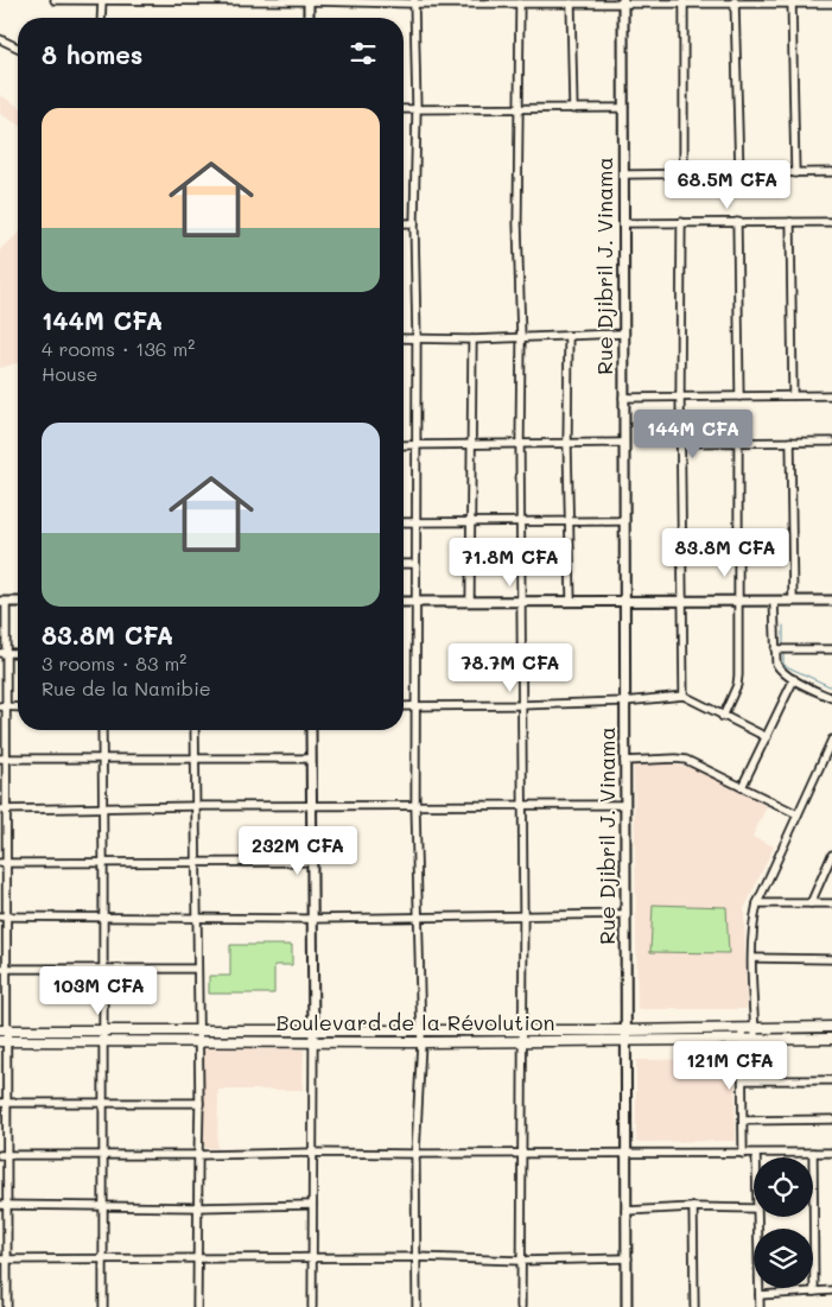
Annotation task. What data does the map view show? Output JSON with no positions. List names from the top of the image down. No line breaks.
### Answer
{"streets":{"main road":["Boulevard de la Révolution"],"street":["Rue Djibril J. Vinama"]},"crossings":[["Rue Djibril J. Vinama","Boulevard de la Révolution"]],"page":{"heading":"8 homes","list":[{"name":"144M CFA","note":"4 rooms · 136 m² · House"},{"name":"83.8M CFA","note":"3 rooms · 83 m² · Rue de la Namibie"}],"price":["68.5M CFA","144M CFA","83.8M CFA","71.8M CFA","78.7M CFA","232M CFA","103M CFA","121M CFA"]}}
